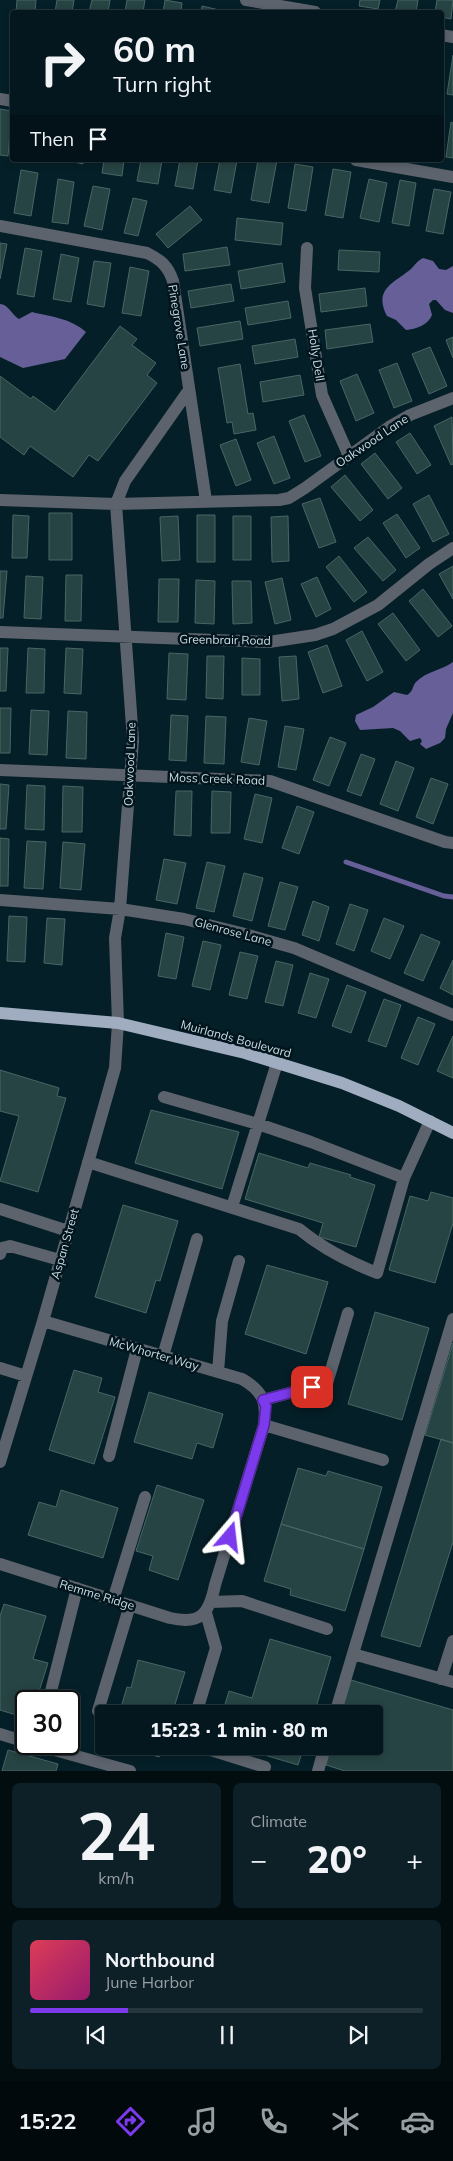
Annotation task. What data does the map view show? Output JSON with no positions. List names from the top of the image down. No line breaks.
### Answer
{"streets":{"main road":["Muirlands Boulevard"],"street":["Pinegrove Lane","Holly Dell","Oakwood Lane","Greenbrair Road","Moss Creek Road","Glenrose Lane","Aspan Street","McWhorter Way","Remme Ridge"]},"crossings":[["Pinegrove Lane","Oakwood Lane"],["Holly Dell","Oakwood Lane"],["Oakwood Lane","Greenbrair Road"],["Oakwood Lane","Moss Creek Road"],["Oakwood Lane","Glenrose Lane"],["Oakwood Lane","Muirlands Boulevard"],["Oakwood Lane","Aspan Street"],["Muirlands Boulevard","Aspan Street"],["Aspan Street","McWhorter Way"]],"page":{"turn":["60 m","Turn right"],"then":"Then","limit":"30","trip":"15:23 · 1 min · 80 m","tile":[["24","km/h"],"Climate"],"heat":["−","20°","+"],"song":["Northbound","June Harbor"],"tabs":"15:22"}}
